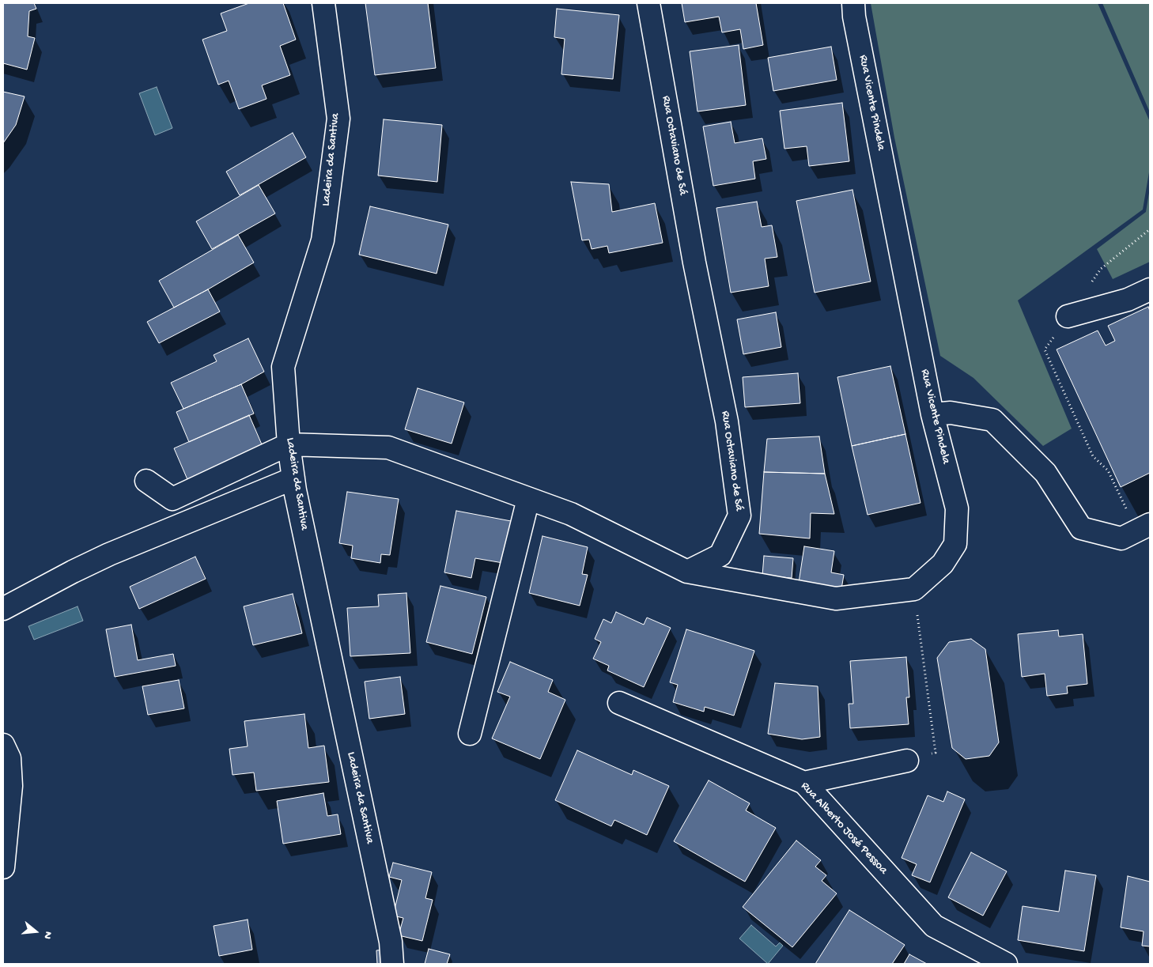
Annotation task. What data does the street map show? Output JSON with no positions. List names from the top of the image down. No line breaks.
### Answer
{"streets":{"street":["Rua Vicente Pindela","Rua Octaviano de Sá","Ladeira da Santiva","Rua Alberto José Pessoa"]},"crossings":[["Rua Vicente Pindela","Rua Octaviano de Sá"]],"north":"right"}
